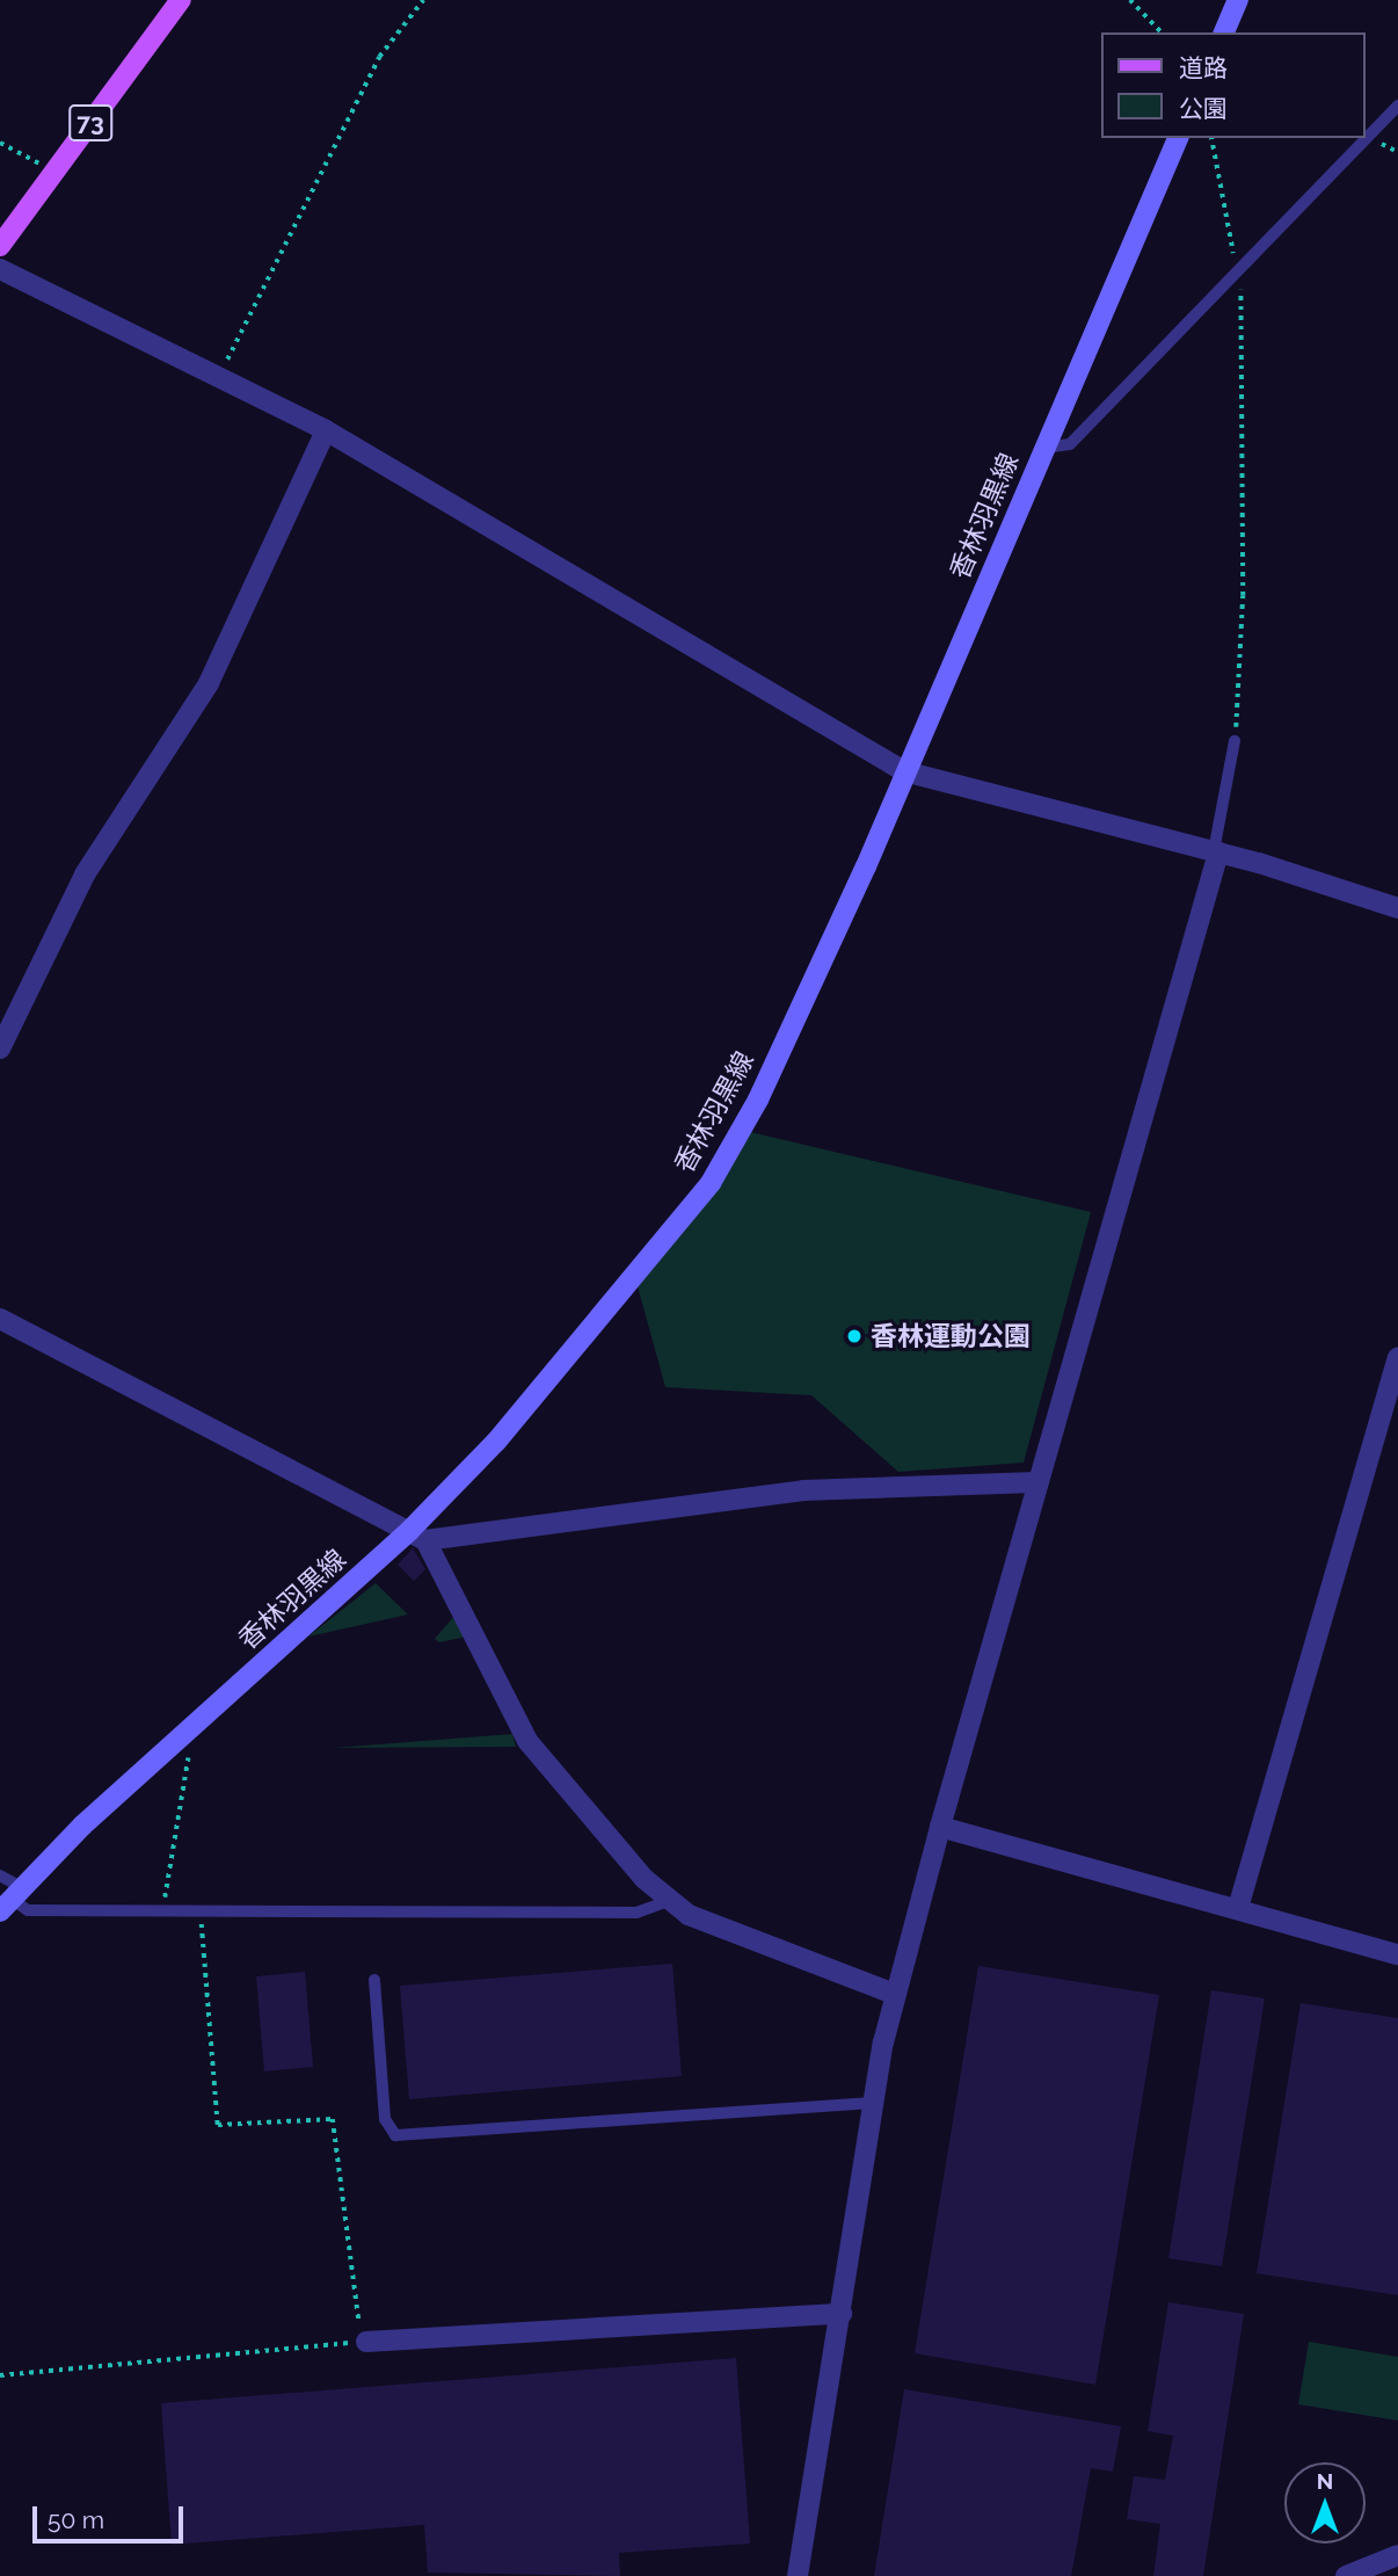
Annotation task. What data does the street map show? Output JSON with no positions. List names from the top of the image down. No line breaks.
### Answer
{"streets":{"main road":["73","香林羽黒線"]},"places":["香林運動公園"],"legend":["道路","公園"],"scale_bar":"50 m","north":"top"}
